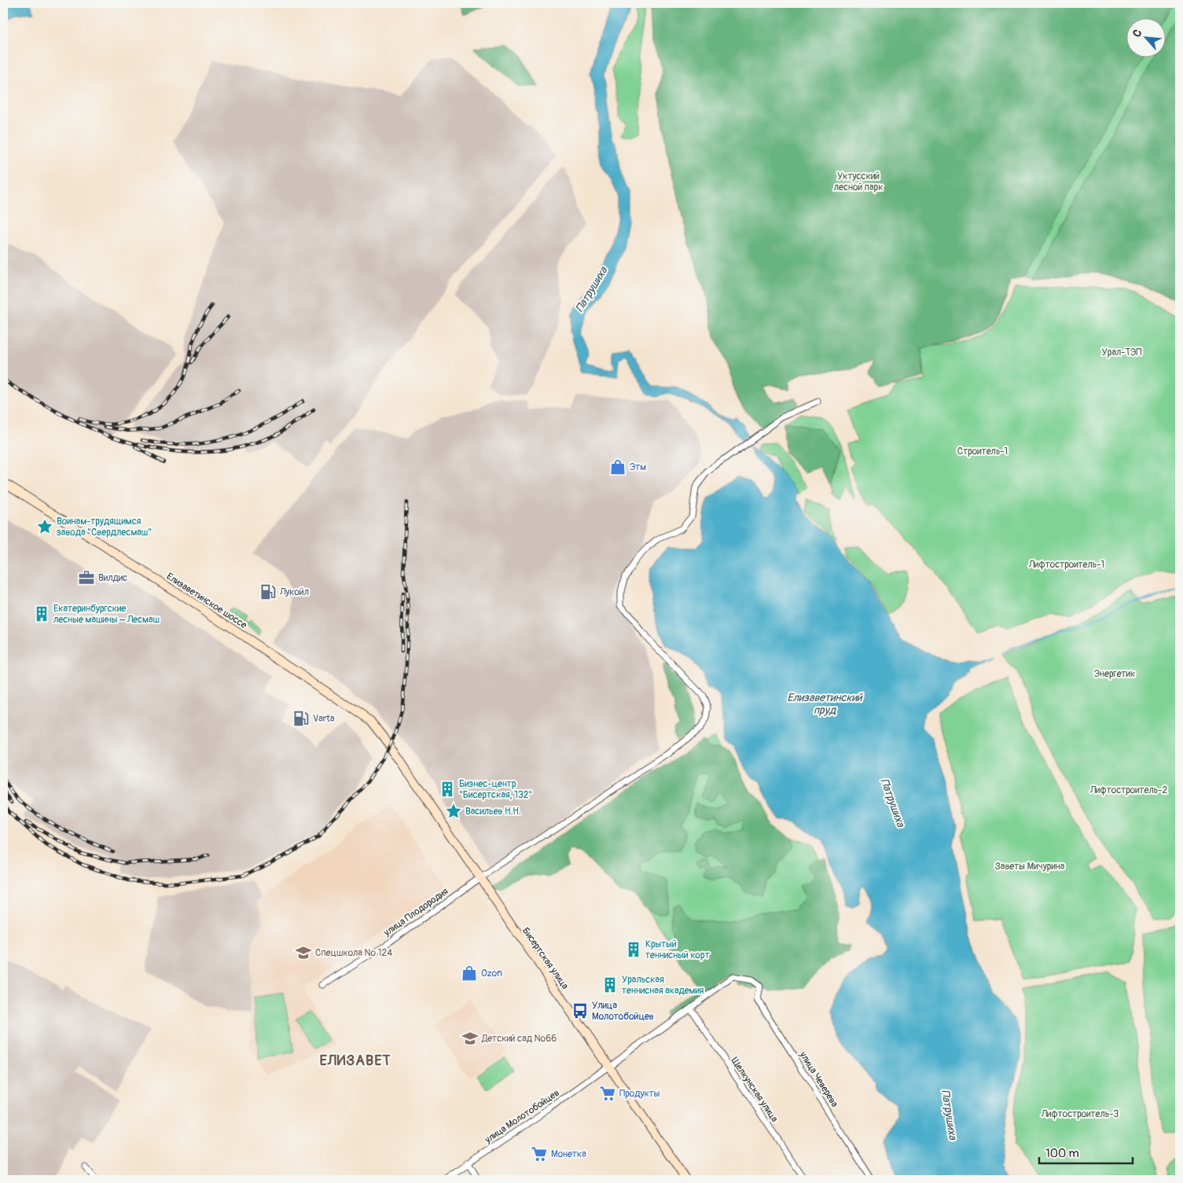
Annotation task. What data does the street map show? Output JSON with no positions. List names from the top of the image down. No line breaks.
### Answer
{"streets":{"main road":["Елизаветинское шоссе","Бисертская улица"],"street":["улица Плодородия","улица Чеверева","Щелкунская улица","улица Молотобойцев"]},"crossings":[["Елизаветинское шоссе","Бисертская улица"],["улица Плодородия","Бисертская улица"],["Бисертская улица","улица Молотобойцев"],["улица Чеверева","улица Молотобойцев"],["Щелкунская улица","улица Молотобойцев"]],"districts":["ЕЛИЗАВЕТ"],"water":["Патрушиха","Елизаветинский пруд"],"parks":["Уктусский лесной парк","Урал-ТЭП","Строитель-1","Лифтостроитель-1","Энергетик","Лифтостроитель-2","Заветы Мичурина","Лифтостроитель-3"],"places":{"shop":["Этм","Ozon"],"place":["Воинам-трудящимся завода \"Свердлесмаш\"","Васильев Н.Н."],"office":["Вилдис"],"fuel station":["Лукойл","Varta"],"building":["Екатеринбургские лесные машины – Лесмаш","Бизнес-центр \"Бисертская, 132\"","Крытый теннисный корт","Уральская теннисная академия"],"school or university":["Спецшкола № 124","Детский сад №66"],"bus stop":["Улица Молотобойцев"],"supermarket":["Продукты","Монетка"]},"scale_bar":"100 m","north":"top left"}
